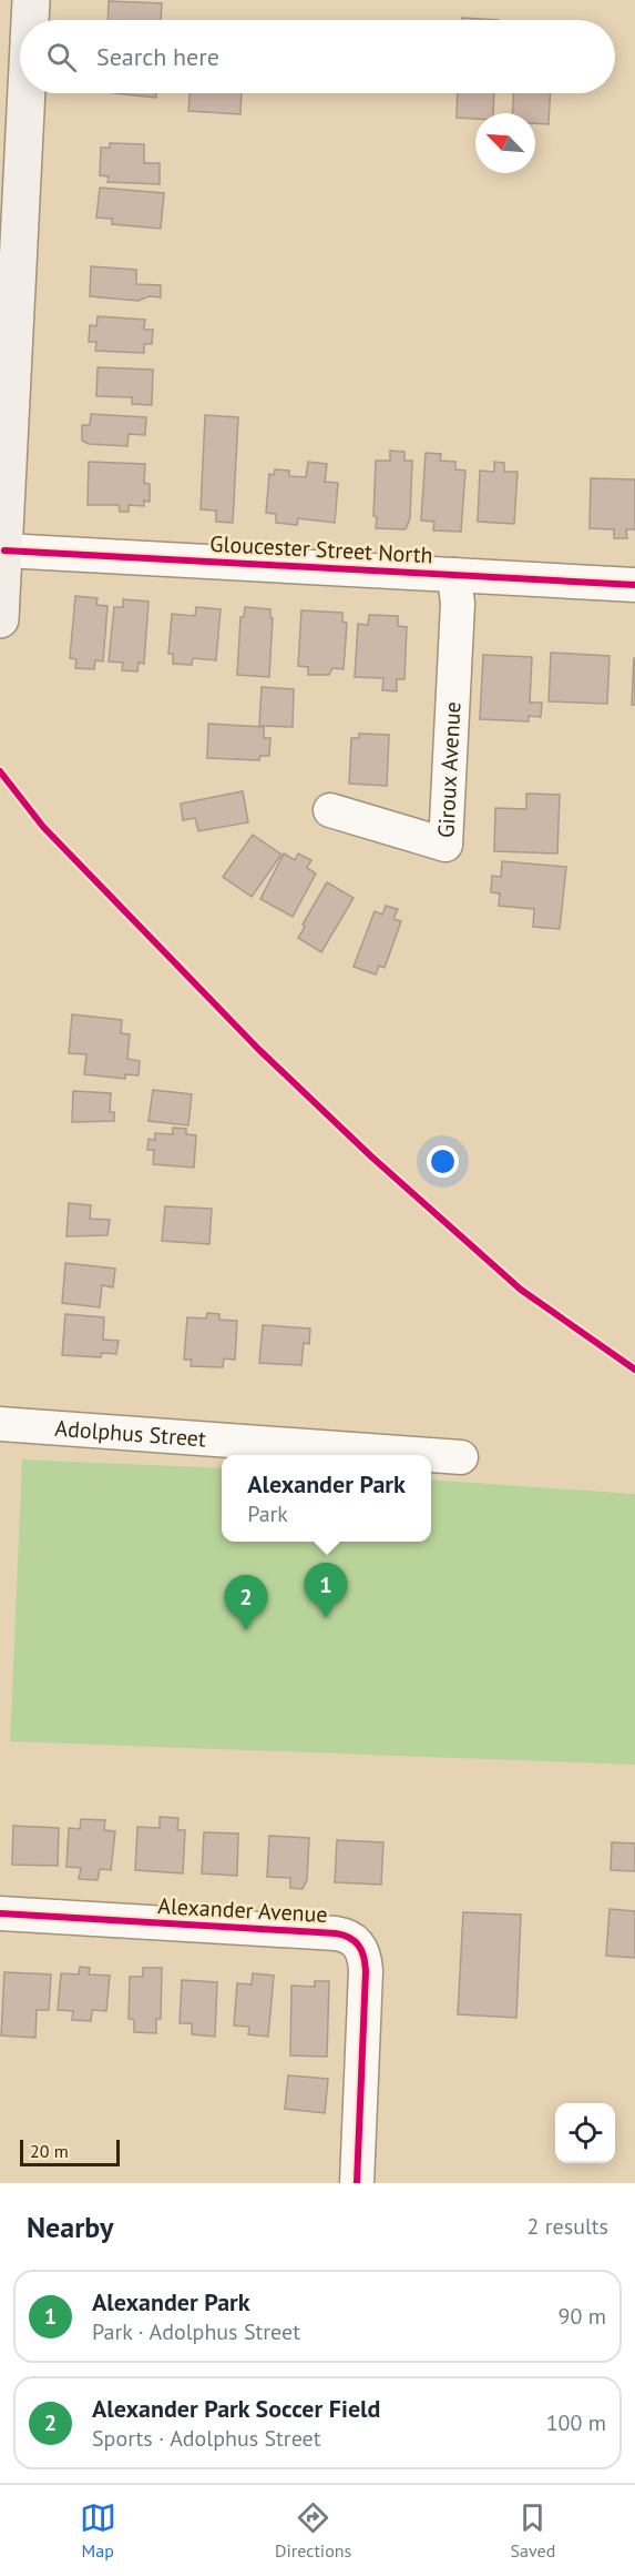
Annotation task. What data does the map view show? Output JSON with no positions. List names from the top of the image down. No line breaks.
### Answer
{"streets":{"street":["Gloucester Street North","Giroux Avenue","Adolphus Street","Alexander Avenue"]},"crossings":[["Gloucester Street North","Giroux Avenue"]],"scale_bar":"20 m","north":"top left","page":{"search":"Search here","popup":["Alexander Park","Park"],"pins":["1","2"],"scale":"20 m","heading":["Nearby","2 results"],"list":[{"mark":"1","name":"Alexander Park","note":"Park · Adolphus Street","value":"90 m"},{"mark":"2","name":"Alexander Park Soccer Field","note":"Sports · Adolphus Street","value":"100 m"}],"nav":["Map","Directions","Saved"]}}
